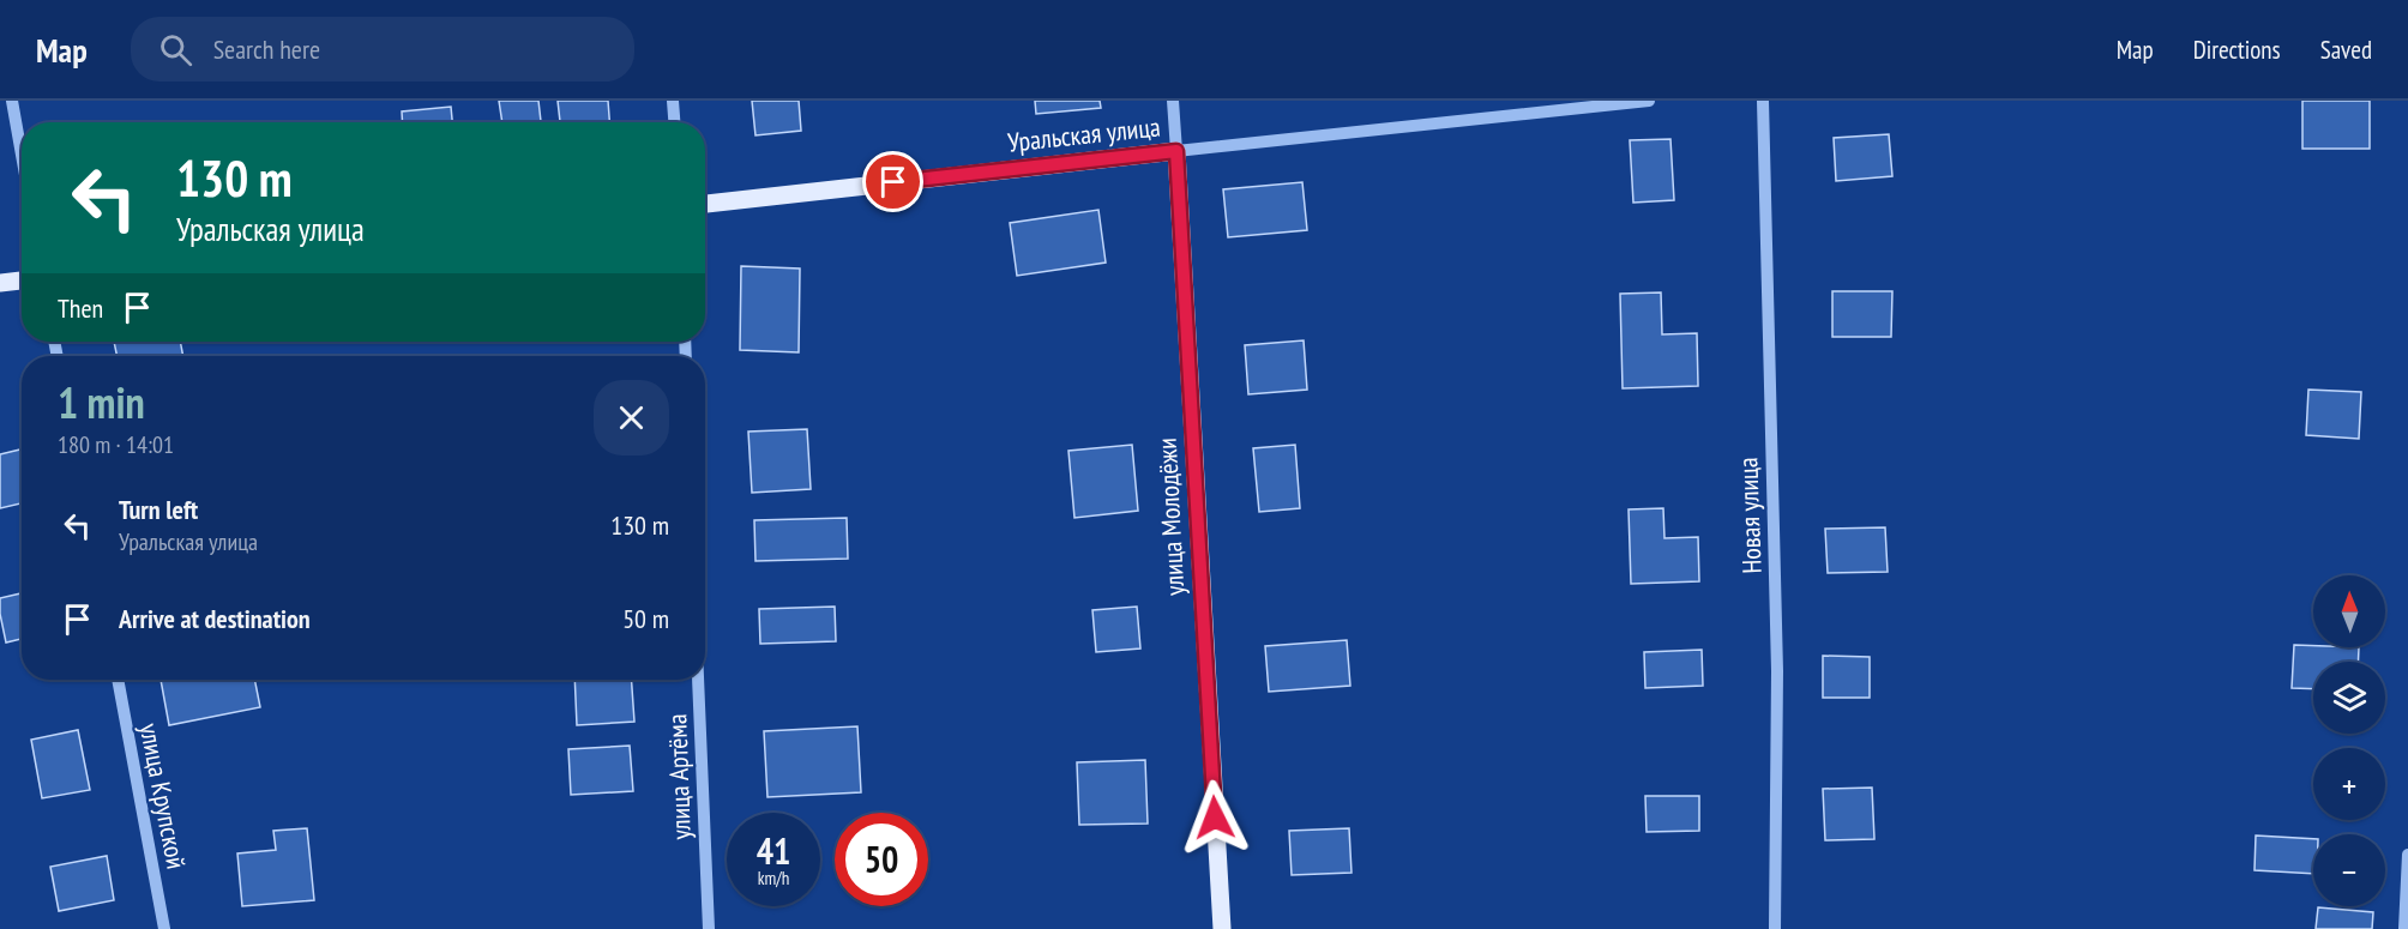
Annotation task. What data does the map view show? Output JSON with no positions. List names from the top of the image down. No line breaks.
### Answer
{"streets":{"main road":["Уральская улица","улица Молодёжи"],"street":["Новая улица","улица Артёма","улица Крупской"]},"crossings":[["Уральская улица","улица Молодёжи"]],"north":"top","page":{"header":"Map","search":"Search here","nav":["Map","Directions","Saved"],"turn":["130 m","Уральская улица"],"then":"Then","heading":["1 min","180 m · 14:01"],"list":[{"name":"Turn left","note":"Уральская улица","value":"130 m"},{"name":"Arrive at destination","value":"50 m"}],"map_buttons":["+","−"],"speed":"41 km/h","limit":"50"}}
